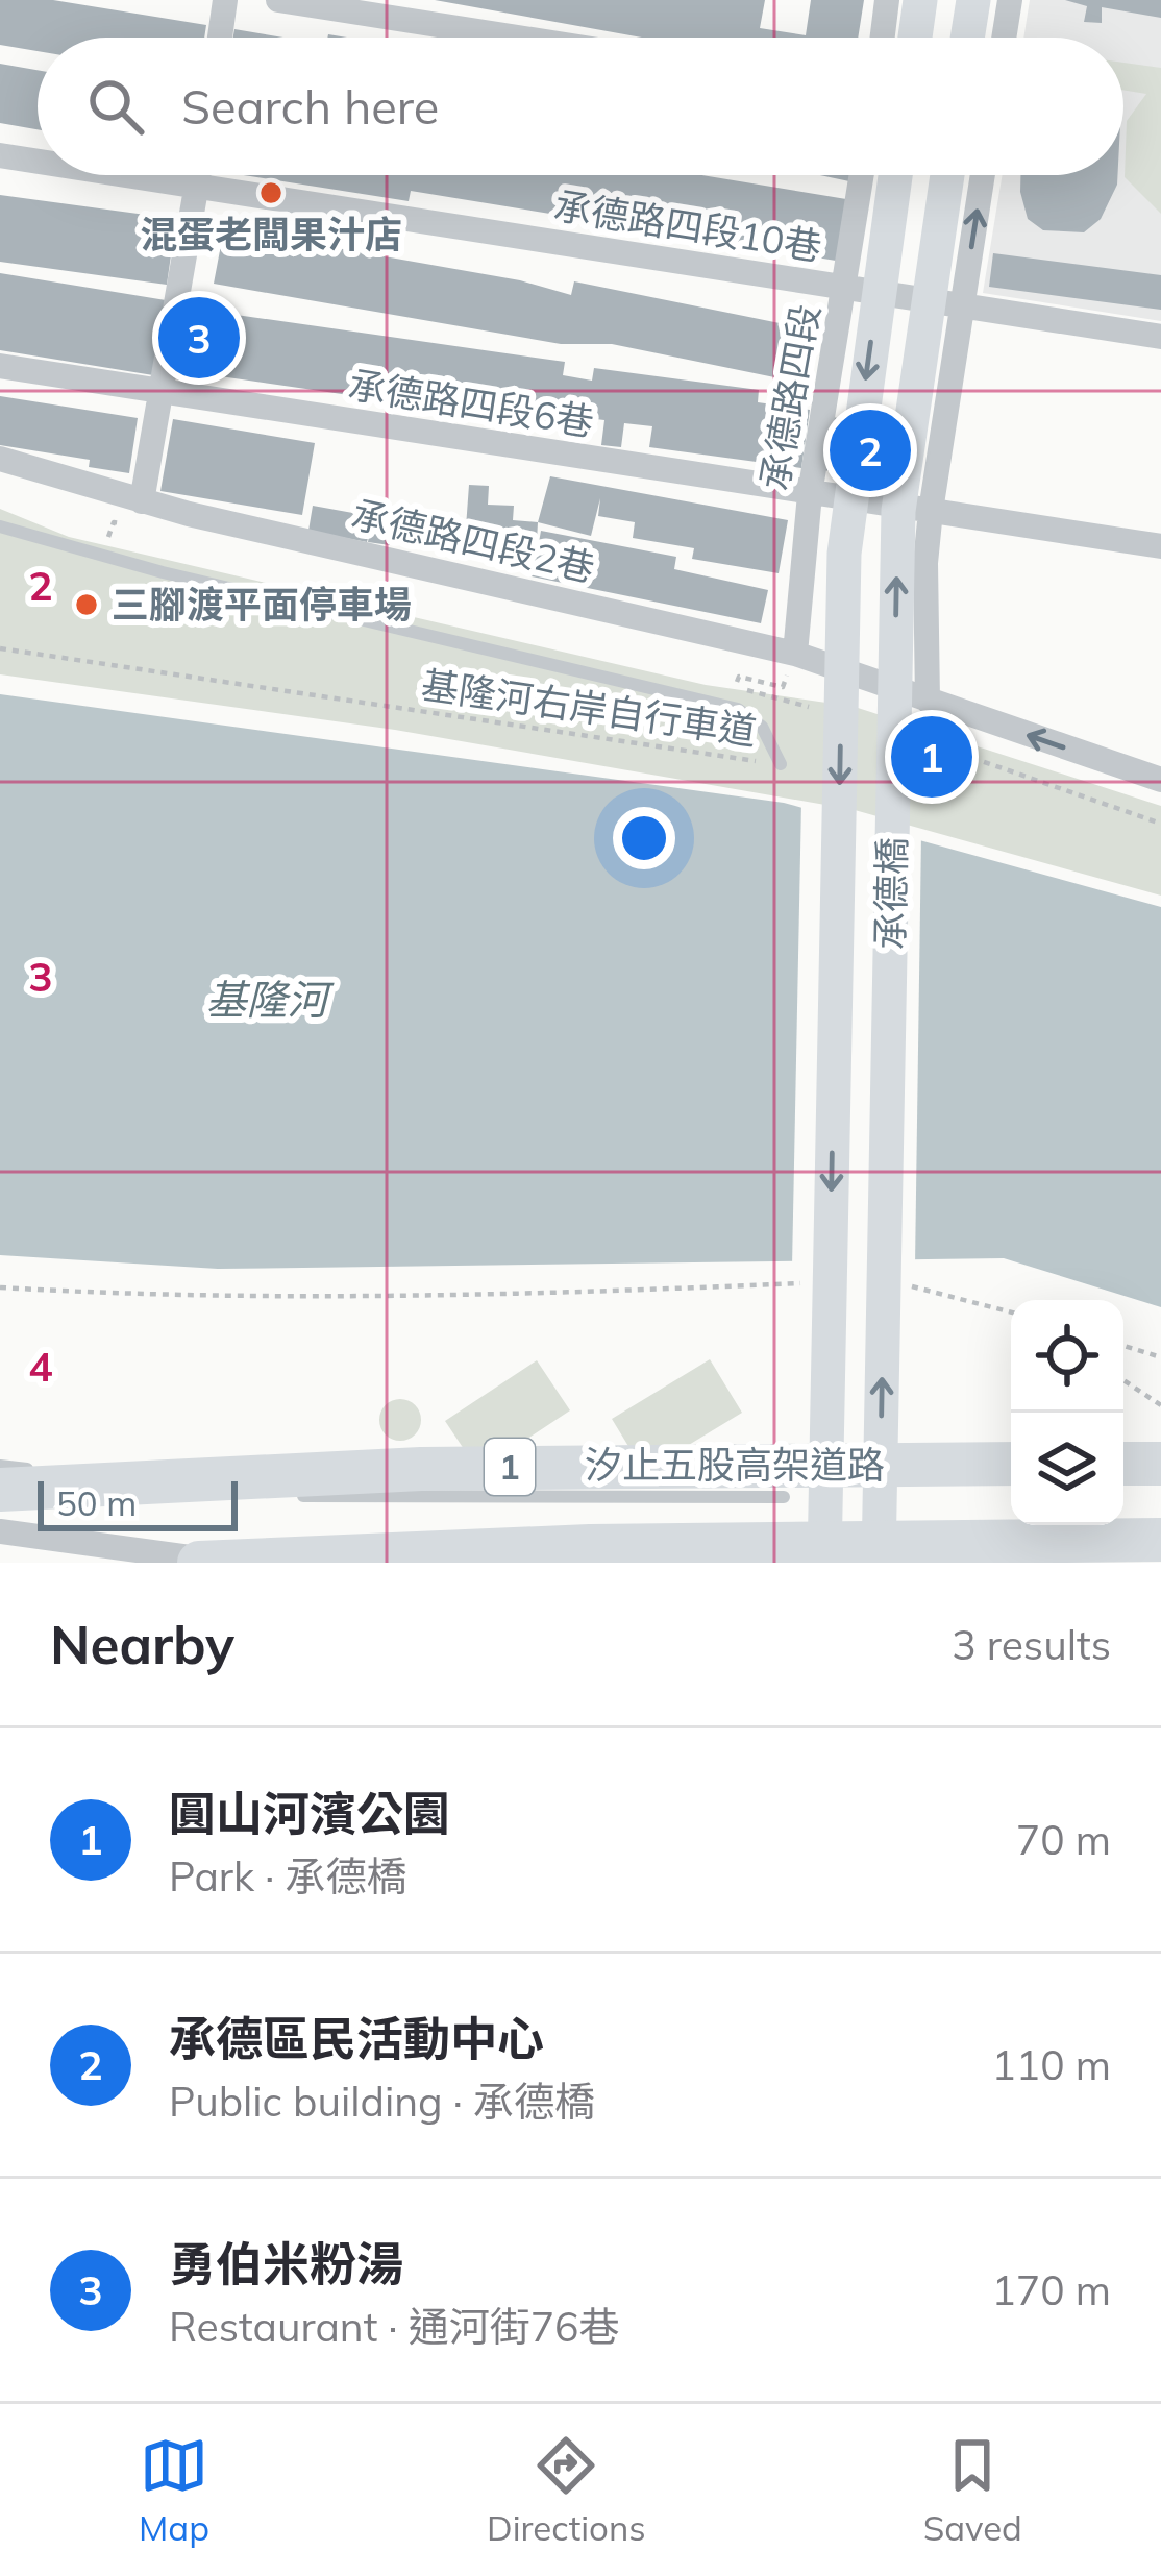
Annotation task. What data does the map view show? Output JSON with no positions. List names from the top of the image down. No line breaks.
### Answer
{"streets":{"highway":["汐止五股高架道路","1"],"main road":["承德橋"],"street":["承德路四段10巷","承德路四段","承德路四段6巷","承德路四段2巷"],"path":["基隆河右岸自行車道"]},"crossings":[["承德路四段10巷","承德路四段"],["承德路四段","承德路四段6巷"],["承德路四段","承德路四段2巷"]],"water":["基隆河"],"places":["混蛋老闆果汁店","三腳渡平面停車場"],"scale_bar":"50 m","page":{"search":"Search here","pins":["3","2","1"],"scale":"50 m","heading":["Nearby","3 results"],"list":[{"mark":"1","name":"圓山河濱公園","note":"Park · 承德橋","value":"70 m"},{"mark":"2","name":"承德區民活動中心","note":"Public building · 承德橋","value":"110 m"},{"mark":"3","name":"勇伯米粉湯","note":"Restaurant · 通河街76巷","value":"170 m"}],"nav":["Map","Directions","Saved"]},"grid":{"rows":["2","3","4"]}}
